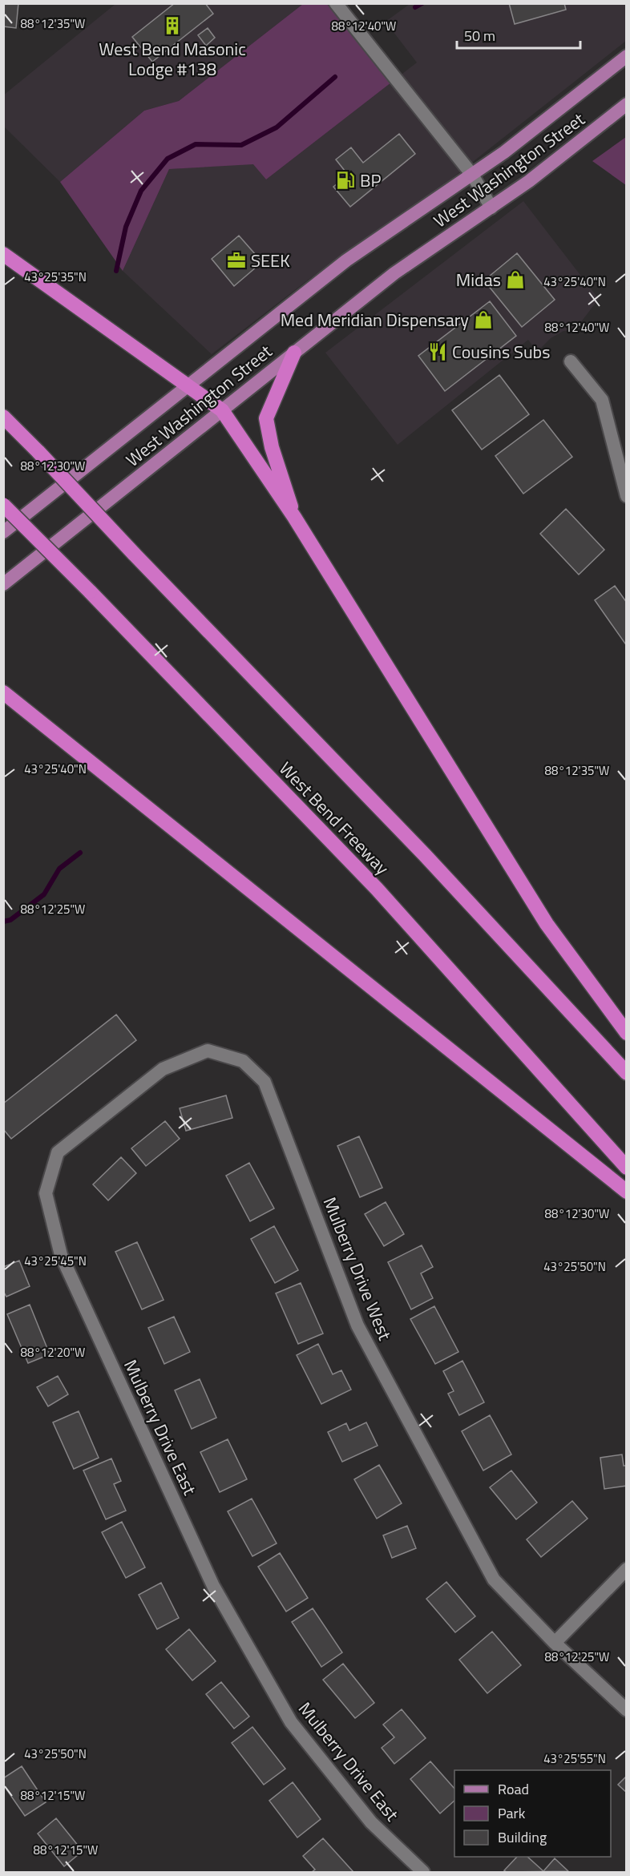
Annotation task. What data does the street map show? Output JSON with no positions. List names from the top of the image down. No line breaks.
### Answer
{"streets":{"highway":["West Bend Freeway"],"main road":["West Washington Street"],"street":["Mulberry Drive West","Mulberry Drive East"]},"crossings":[["Mulberry Drive West","Mulberry Drive East"]],"places":{"building":["West Bend Masonic Lodge #138"],"fuel station":["BP"],"office":["SEEK"],"shop":["Midas","Med Meridian Dispensary"],"restaurant":["Cousins Subs"]},"legend":["Road","Park","Building"],"scale_bar":"50 m","coordinates":["88°12'35\"W","88°12'40\"W","43°25'35\"N","43°25'40\"N","88°12'30\"W","88°12'25\"W","43°25'45\"N","43°25'50\"N","88°12'20\"W","43°25'55\"N","88°12'15\"W"]}
